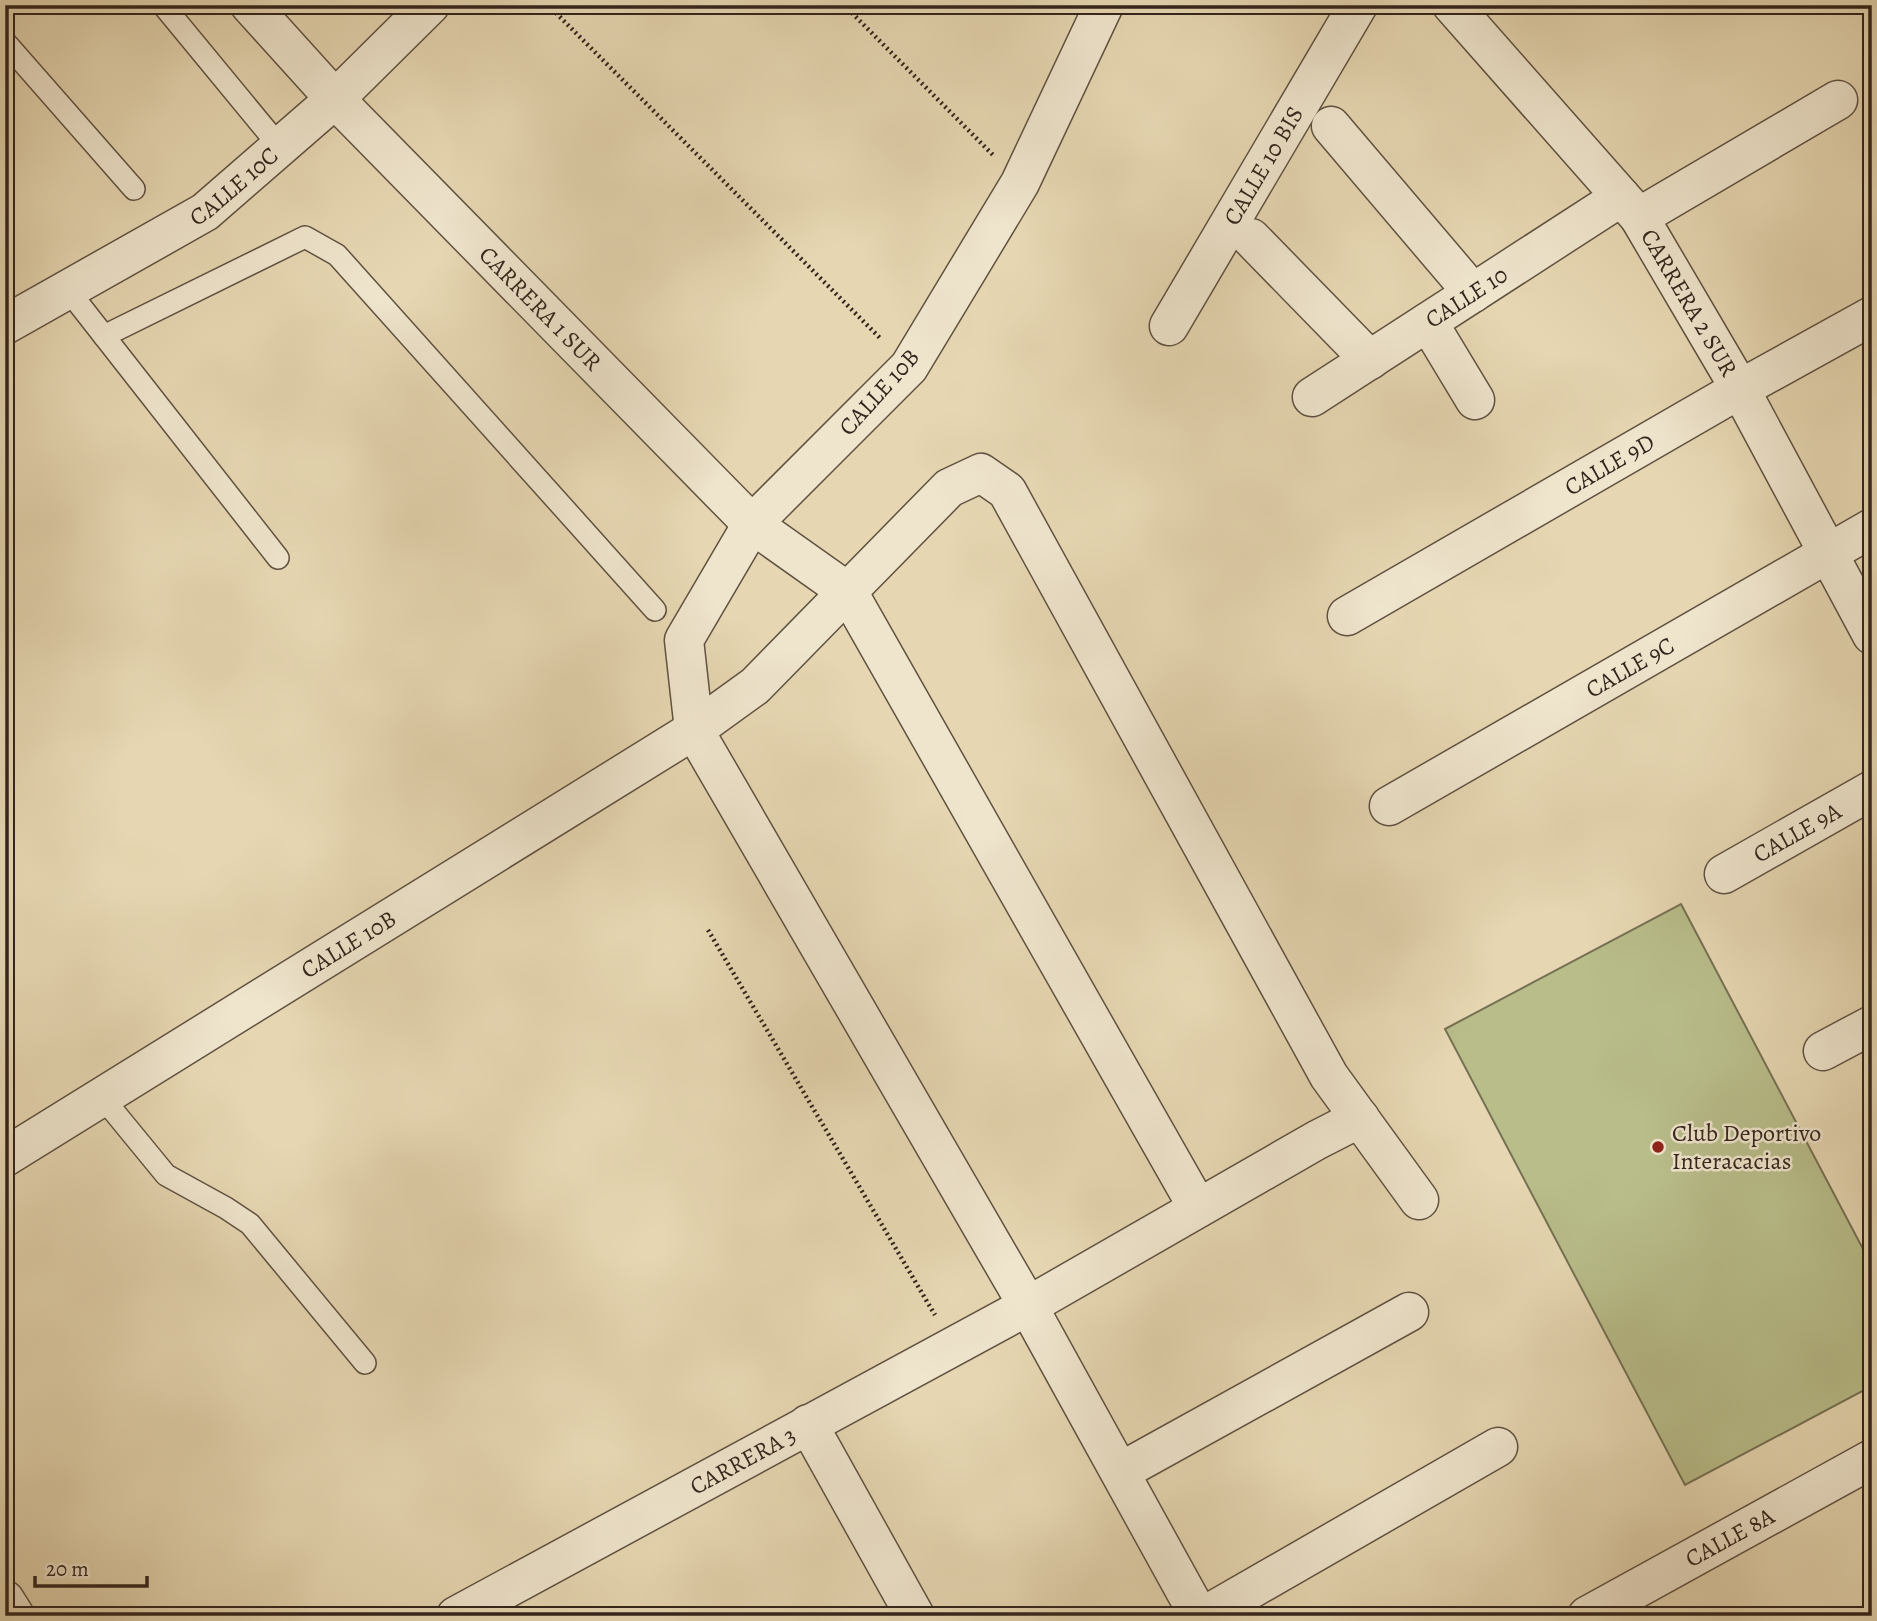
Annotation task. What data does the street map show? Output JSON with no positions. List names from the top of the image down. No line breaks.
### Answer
{"streets":{"street":["CALLE 10 BIS","CALLE 10C","CALLE 10","CARRERA 2 SUR","CARRERA 1 SUR","CALLE 10B","CALLE 9D","CALLE 9C","CALLE 9A","CARRERA 3","CALLE 8A"]},"crossings":[["CALLE 10C","CARRERA 1 SUR"],["CALLE 10","CARRERA 2 SUR"],["CARRERA 2 SUR","CALLE 9D"],["CARRERA 2 SUR","CALLE 9C"],["CARRERA 1 SUR","CALLE 10B"],["CALLE 10B","CARRERA 3"]],"places":["Club Deportivo Interacacias"],"scale_bar":"20 m"}
